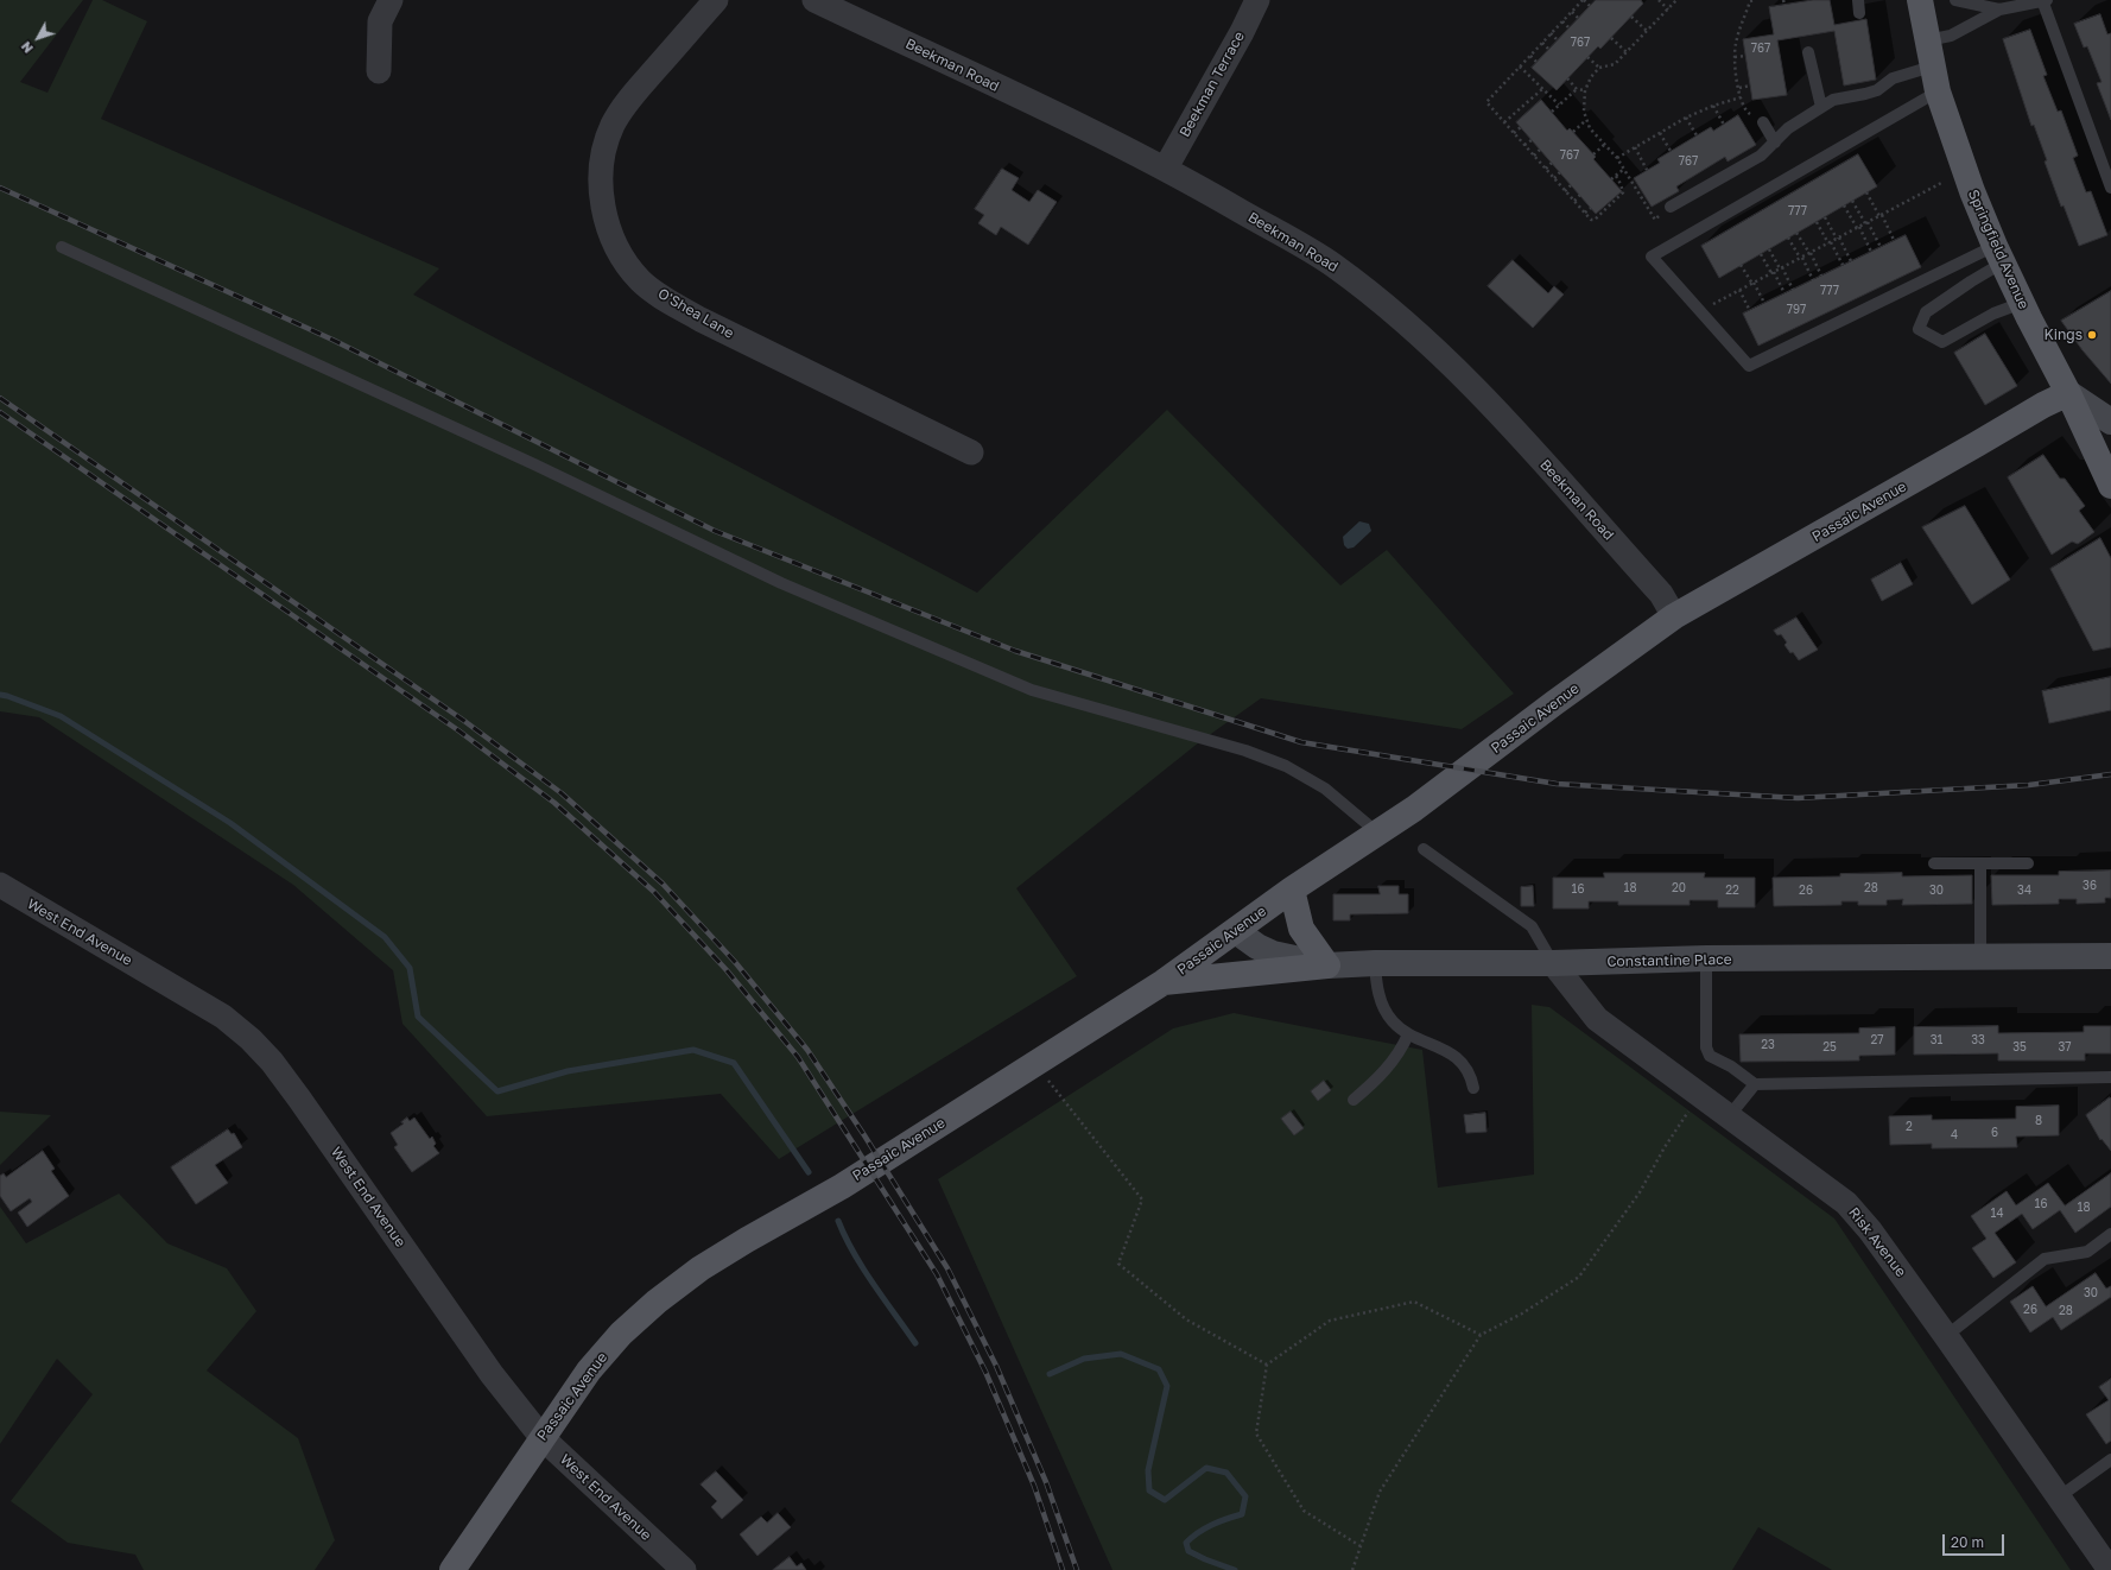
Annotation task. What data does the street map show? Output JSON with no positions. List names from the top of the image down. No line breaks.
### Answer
{"streets":{"main road":["Springfield Avenue","Passaic Avenue"],"street":["Beekman Road","Beekman Terrace","O'Shea Lane","West End Avenue","Constantine Place","Risk Avenue"]},"crossings":[["Beekman Road","Beekman Terrace"],["Beekman Road","Passaic Avenue"],["Springfield Avenue","Passaic Avenue"],["Passaic Avenue","West End Avenue"],["Passaic Avenue","Constantine Place"],["Constantine Place","Risk Avenue"]],"places":["Kings"],"house_numbers":["767","767","767","767","777","777","797","36","18","20","28","16","22","26","30","34","27","31","33","23","25","35","37","8","2","6","4","16","18","14","30","26","28"],"scale_bar":"20 m","north":"bottom left"}
